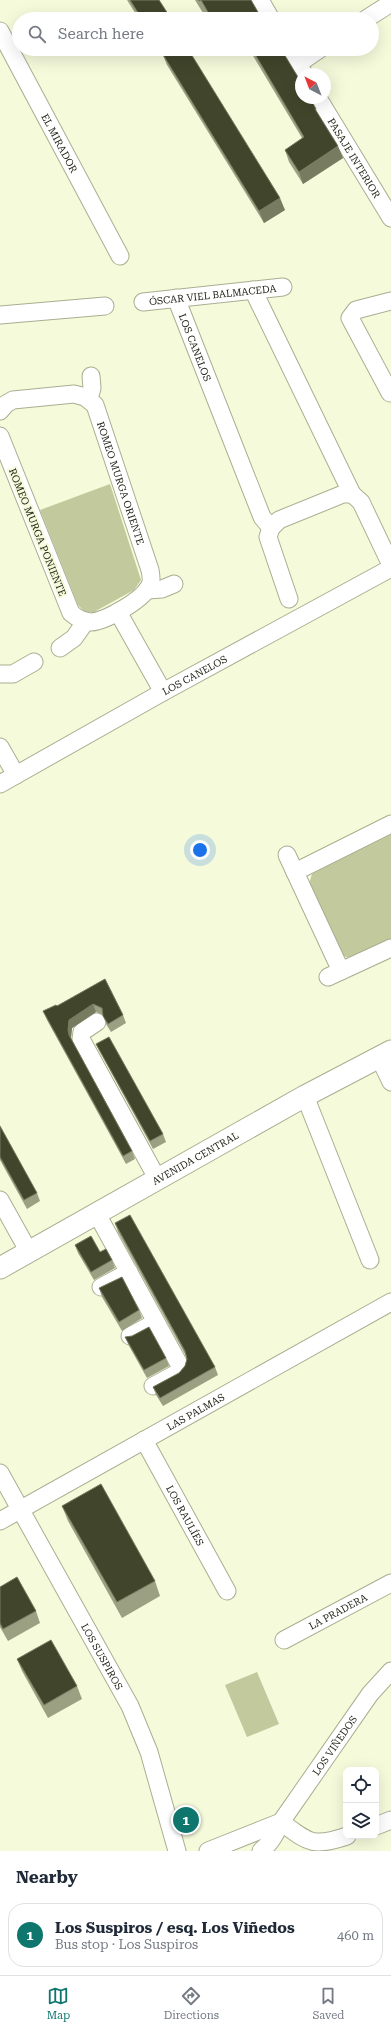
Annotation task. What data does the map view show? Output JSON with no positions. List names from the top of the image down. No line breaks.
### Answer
{"streets":{"street":["EL MIRADOR","PASAJE INTERIOR","ÓSCAR VIEL BALMACEDA","LOS CANELOS","ROMEO MURGA ORIENTE","ROMEO MURGA PONIENTE","AVENIDA CENTRAL","LAS PALMAS","LOS RAULÍES","LA PRADERA","LOS SUSPIROS","LOS VIÑEDOS"]},"crossings":[["ÓSCAR VIEL BALMACEDA","LOS CANELOS"],["LAS PALMAS","LOS RAULÍES"],["LAS PALMAS","LOS SUSPIROS"]],"north":"top left","page":{"search":"Search here","pins":"1","heading":"Nearby","list":[{"mark":"1","name":"Los Suspiros / esq. Los Viñedos","note":"Bus stop · Los Suspiros","value":"460 m"}],"nav":["Map","Directions","Saved"]}}
